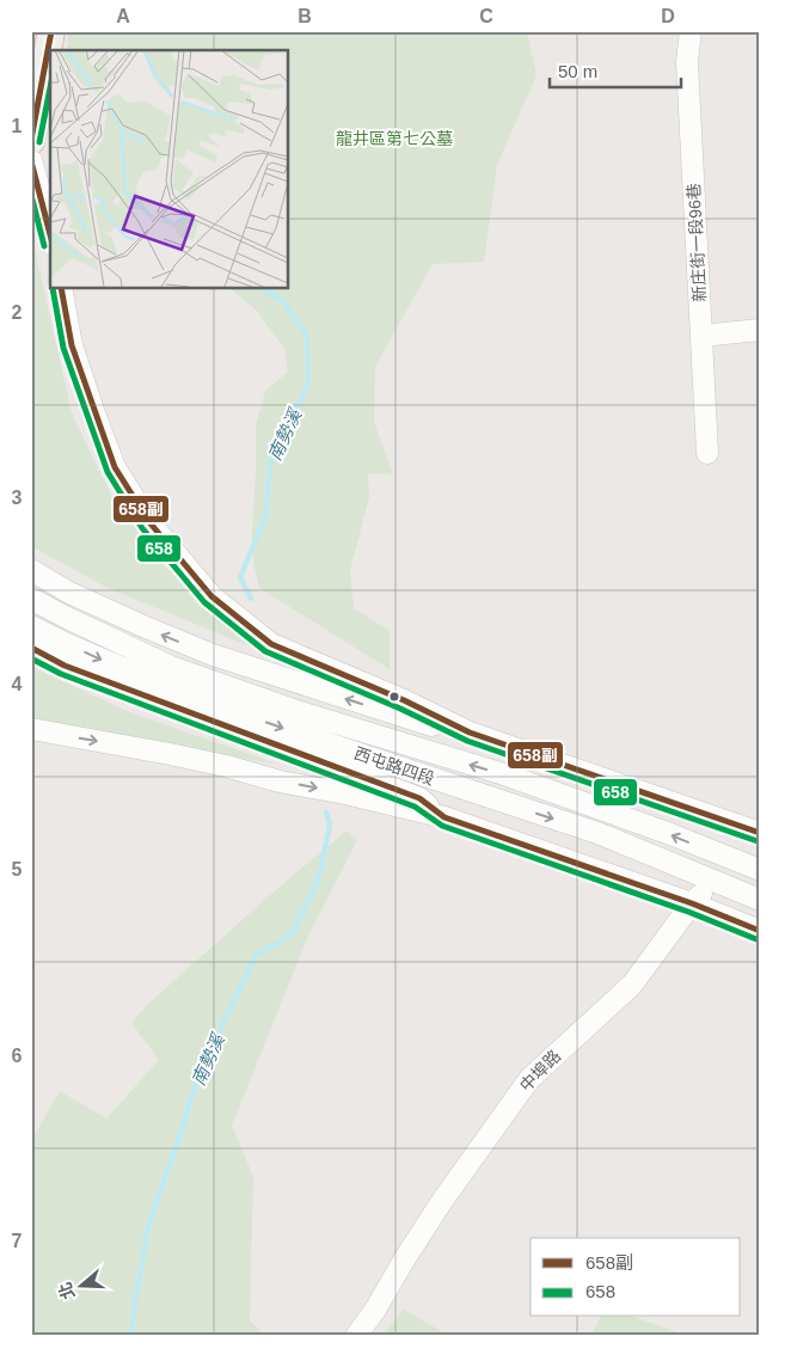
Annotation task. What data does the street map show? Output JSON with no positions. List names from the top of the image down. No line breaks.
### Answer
{"streets":{"street":["新庄街一段96巷","西屯路四段","中埠路"]},"crossings":[["西屯路四段","中埠路"]],"water":["南勢溪"],"parks":["龍井區第七公墓"],"lines":["transit line 658副","transit line 658"],"legend":["658副","658"],"scale_bar":"50 m","north":"left","grid":{"columns":["A","B","C","D"],"rows":["1","2","3","4","5","6","7"]}}
